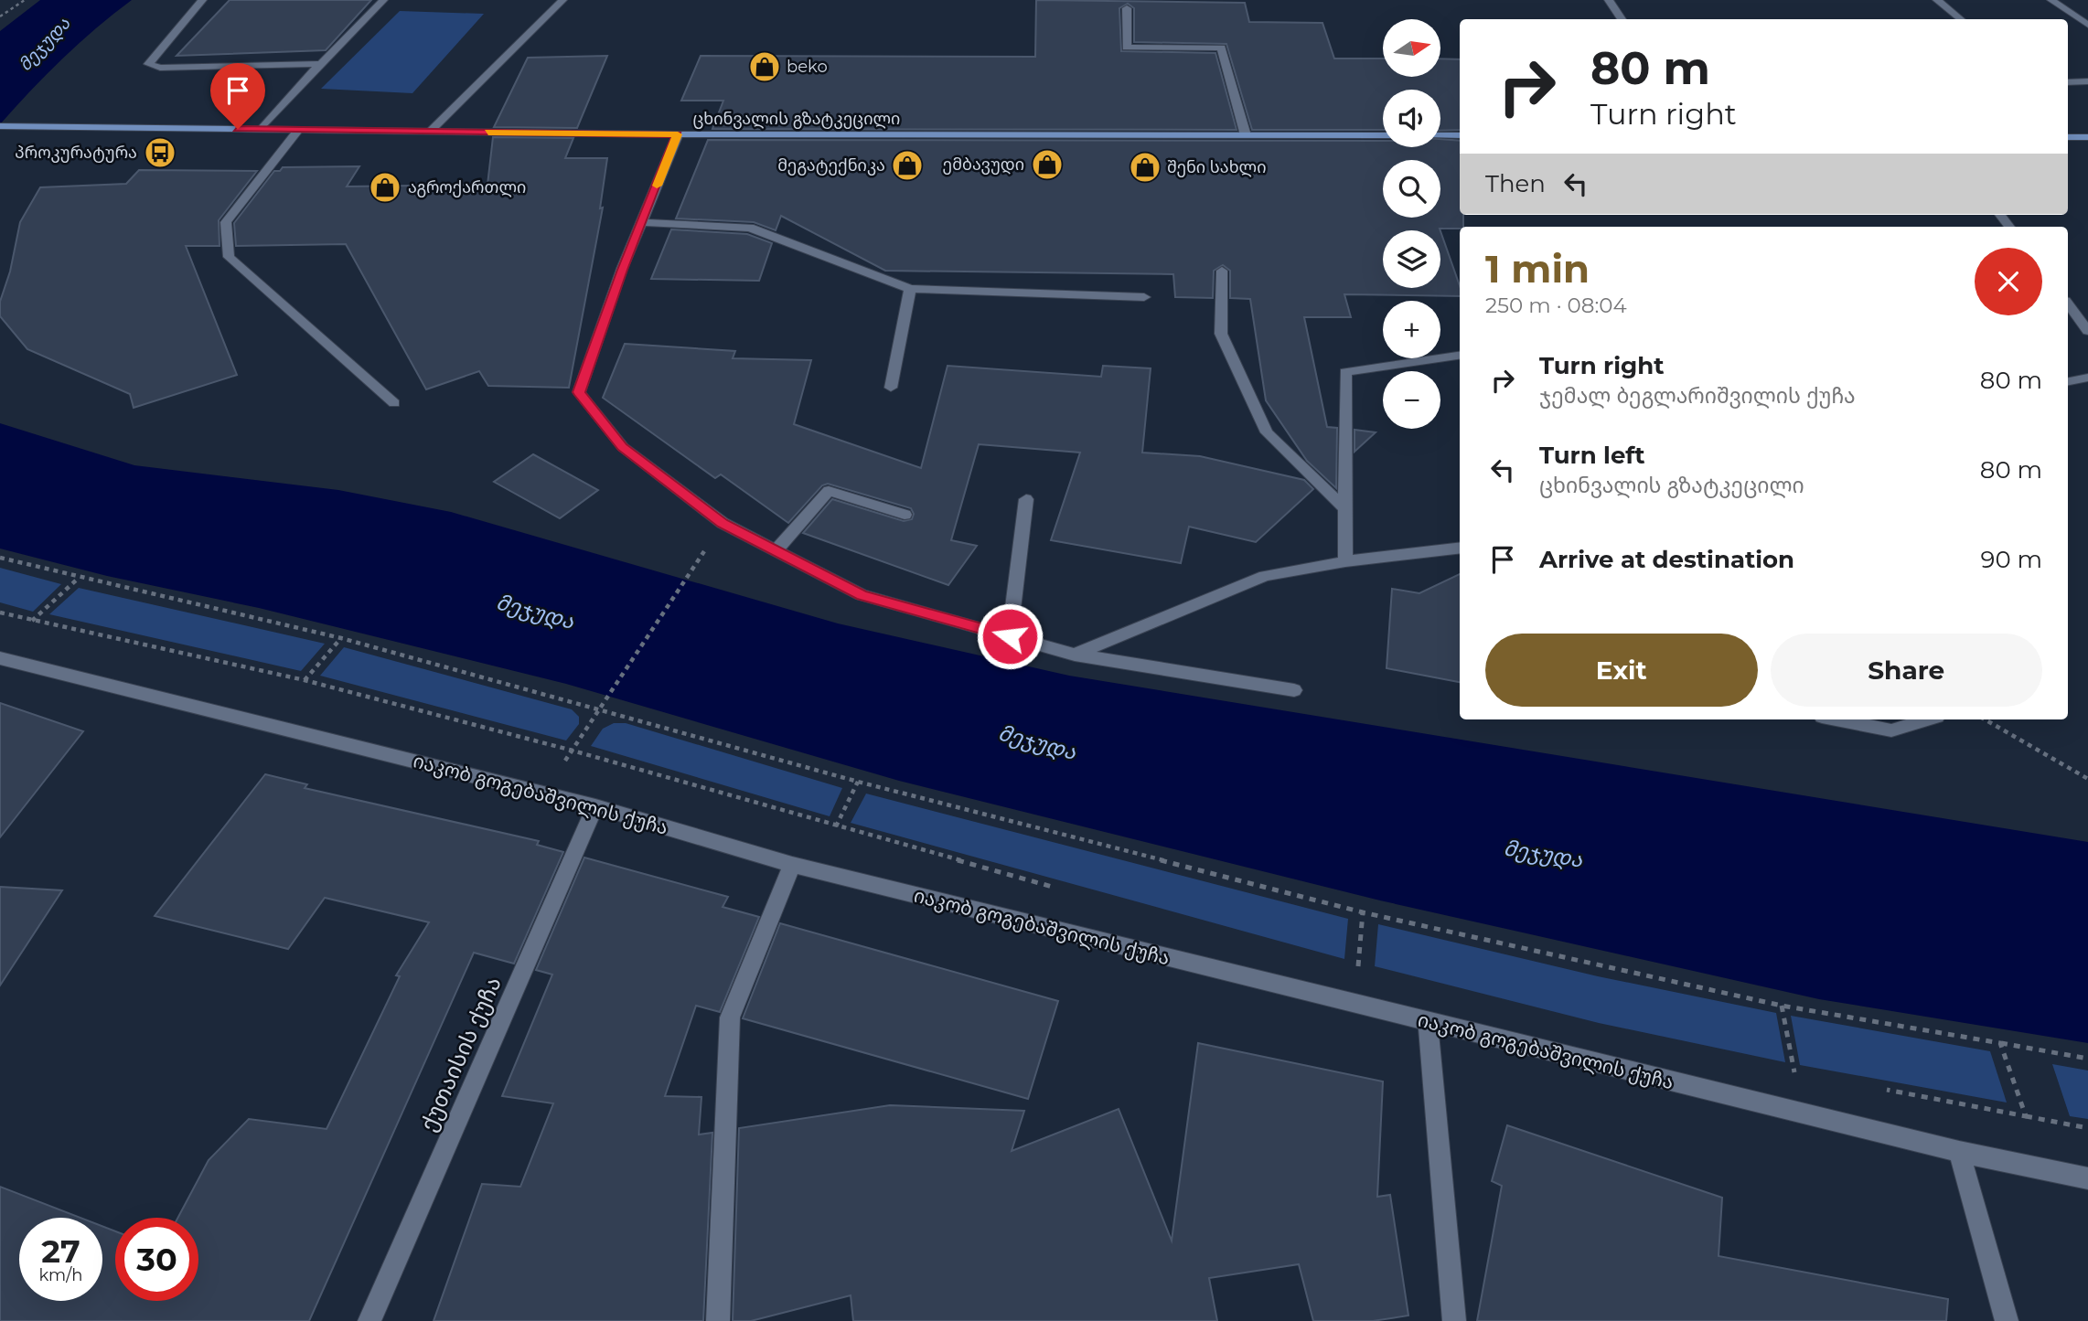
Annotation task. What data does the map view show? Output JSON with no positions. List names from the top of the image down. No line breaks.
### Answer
{"streets":{"main road":["ცხინვალის გზატკეცილი"],"street":["იაკობ გოგებაშვილის ქუჩა","ქუთაისის ქუჩა"]},"crossings":[["იაკობ გოგებაშვილის ქუჩა","ქუთაისის ქუჩა"]],"water":["მეჯუდა"],"places":{"shop":["beko","ემბავუდი","მეგატექნიკა","შენი სახლი","აგროქართლი"],"bus stop":["პროკურატურა"]},"north":"right","page":{"map_buttons":["+","−"],"turn":["80 m","Turn right"],"then":"Then","heading":["1 min","250 m · 08:04"],"list":[{"name":"Turn right","note":"ჯემალ ბეგლარიშვილის ქუჩა","value":"80 m"},{"name":"Turn left","note":"ცხინვალის გზატკეცილი","value":"80 m"},{"name":"Arrive at destination","value":"90 m"}],"buttons":["Exit","Share"],"speed":"27 km/h","limit":"30"}}
